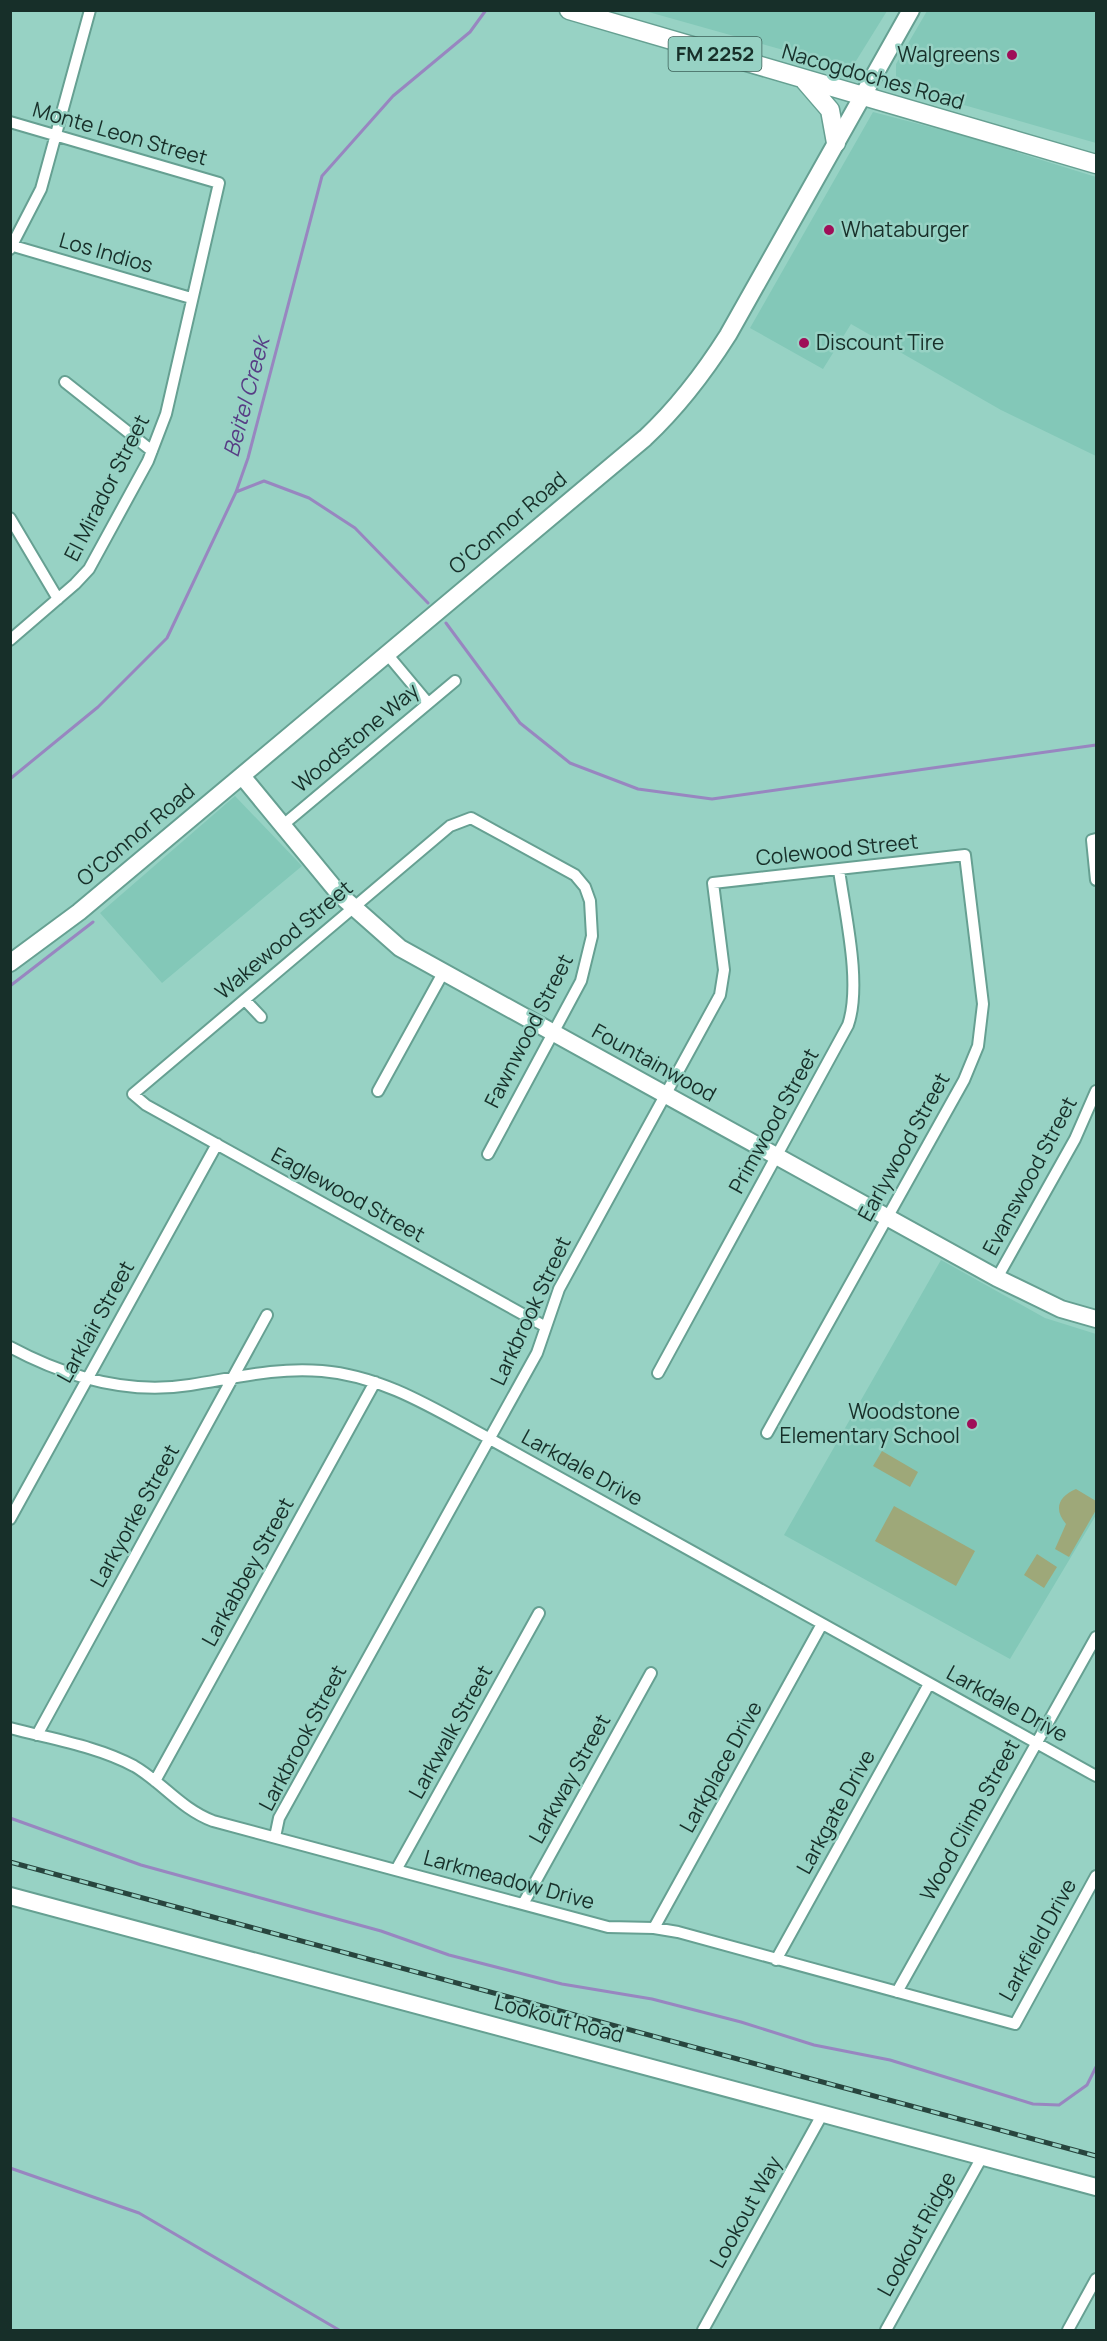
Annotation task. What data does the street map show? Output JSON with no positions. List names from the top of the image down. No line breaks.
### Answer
{"streets":{"main road":["FM 2252","Nacogdoches Road"],"street":["Monte Leon Street","Los Indios","El Mirador Street","O'Connor Road","Woodstone Way","Colewood Street","Wakewood Street","Fawnwood Street","Fountainwood","Primwood Street","Earlywood Street","Evanswood Street","Eaglewood Street","Larkbrook Street","Larklair Street","Larkdale Drive","Larkyorke Street","Larkabbey Street","Larkwalk Street","Larkplace Drive","Larkway Street","Larkgate Drive","Wood Climb Street","Larkmeadow Drive","Larkfield Drive","Lookout Road","Lookout Way","Lookout Ridge"]},"crossings":[["Nacogdoches Road","O'Connor Road"],["Monte Leon Street","El Mirador Street"],["Los Indios","El Mirador Street"],["O'Connor Road","Fountainwood"],["Woodstone Way","Fountainwood"],["Colewood Street","Primwood Street"],["Colewood Street","Earlywood Street"],["Colewood Street","Larkbrook Street"],["Wakewood Street","Fawnwood Street"],["Wakewood Street","Fountainwood"],["Wakewood Street","Eaglewood Street"],["Fawnwood Street","Fountainwood"],["Fountainwood","Primwood Street"],["Fountainwood","Earlywood Street"],["Fountainwood","Evanswood Street"],["Fountainwood","Larkbrook Street"],["Eaglewood Street","Larkbrook Street"],["Eaglewood Street","Larklair Street"],["Larkbrook Street","Larkdale Drive"],["Larkbrook Street","Larkmeadow Drive"],["Larklair Street","Larkdale Drive"],["Larkdale Drive","Larkyorke Street"],["Larkdale Drive","Larkabbey Street"],["Larkdale Drive","Larkplace Drive"],["Larkdale Drive","Larkgate Drive"],["Larkdale Drive","Wood Climb Street"],["Larkyorke Street","Larkmeadow Drive"],["Larkabbey Street","Larkmeadow Drive"],["Larkwalk Street","Larkmeadow Drive"],["Larkplace Drive","Larkmeadow Drive"],["Larkway Street","Larkmeadow Drive"],["Larkgate Drive","Larkmeadow Drive"],["Wood Climb Street","Larkmeadow Drive"],["Larkmeadow Drive","Larkfield Drive"],["Lookout Road","Lookout Way"],["Lookout Road","Lookout Ridge"]],"water":["Beitel Creek"],"places":["Walgreens","Whataburger","Discount Tire","Woodstone Elementary School"]}
